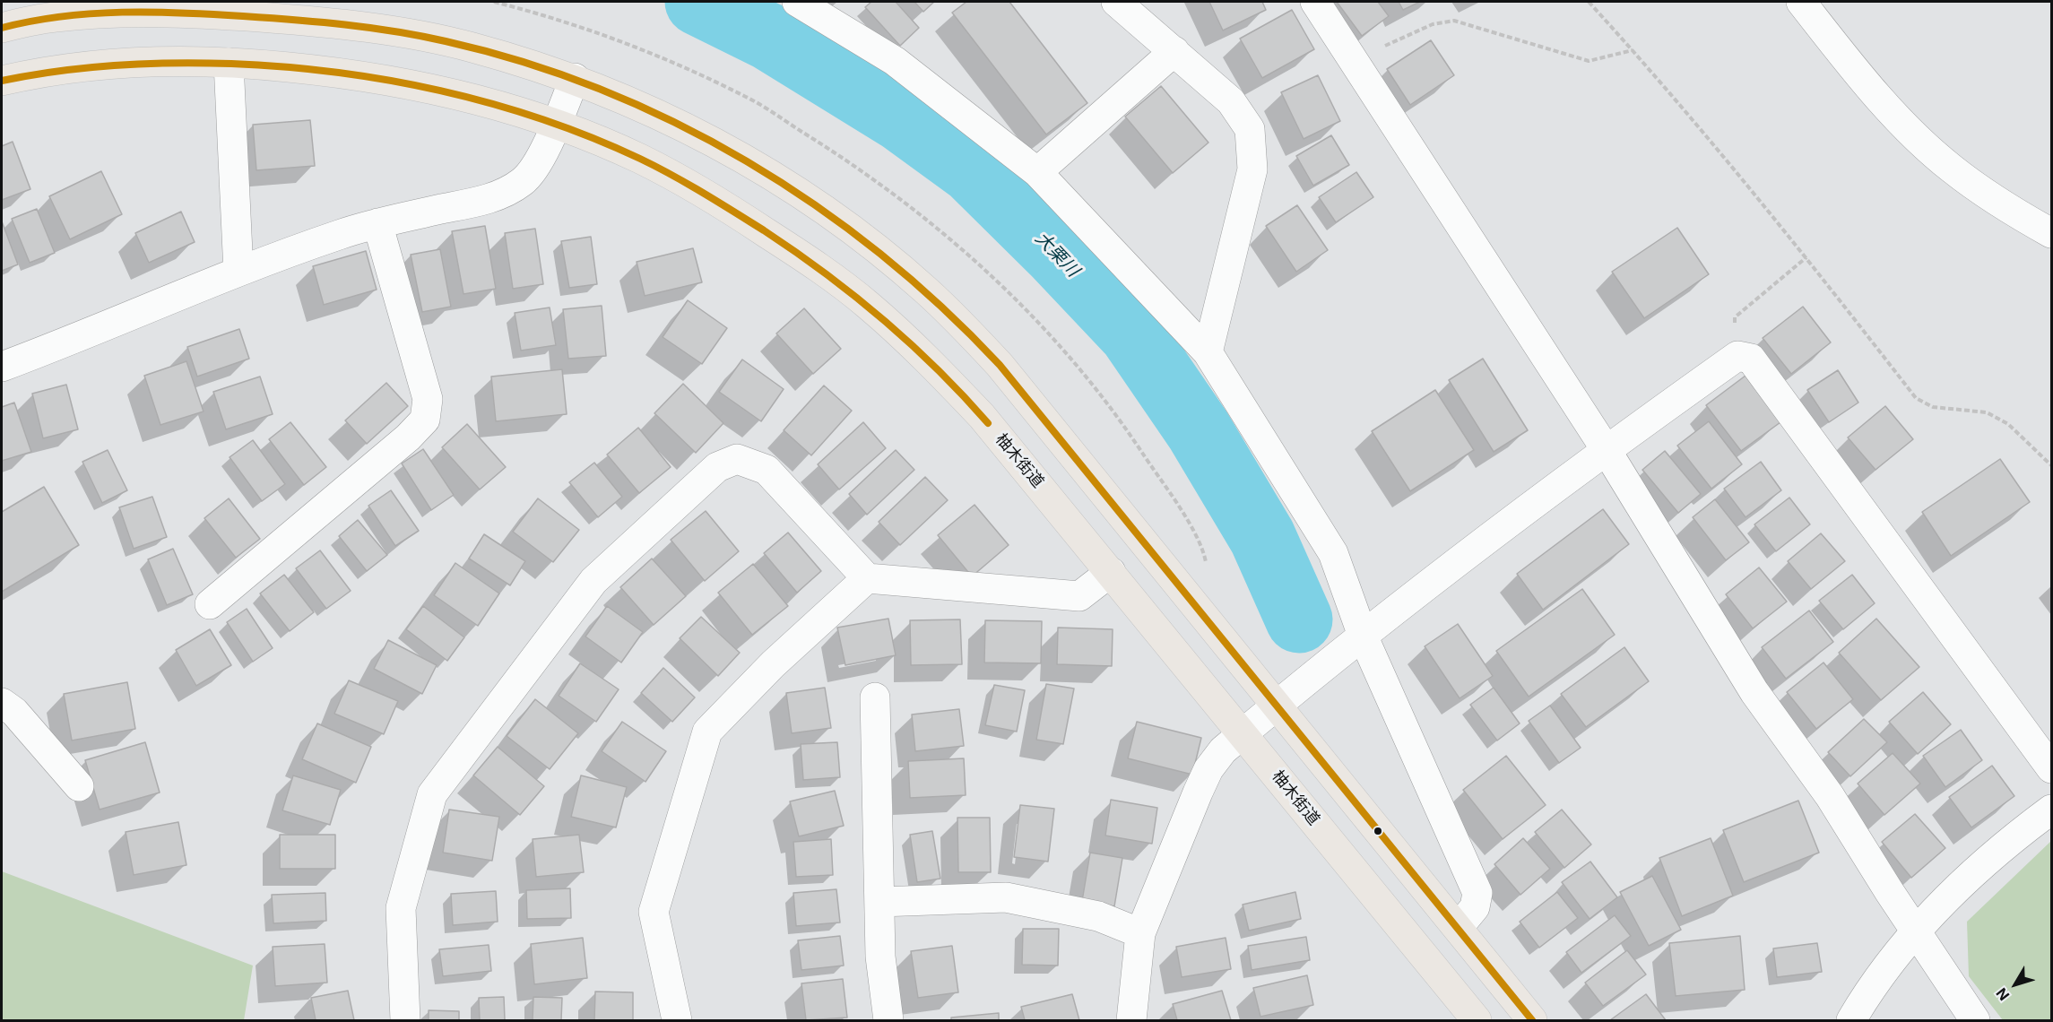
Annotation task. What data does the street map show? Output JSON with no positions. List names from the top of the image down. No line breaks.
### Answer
{"streets":{"main road":["柚木街道"]},"water":["大栗川"],"north":"bottom left"}
